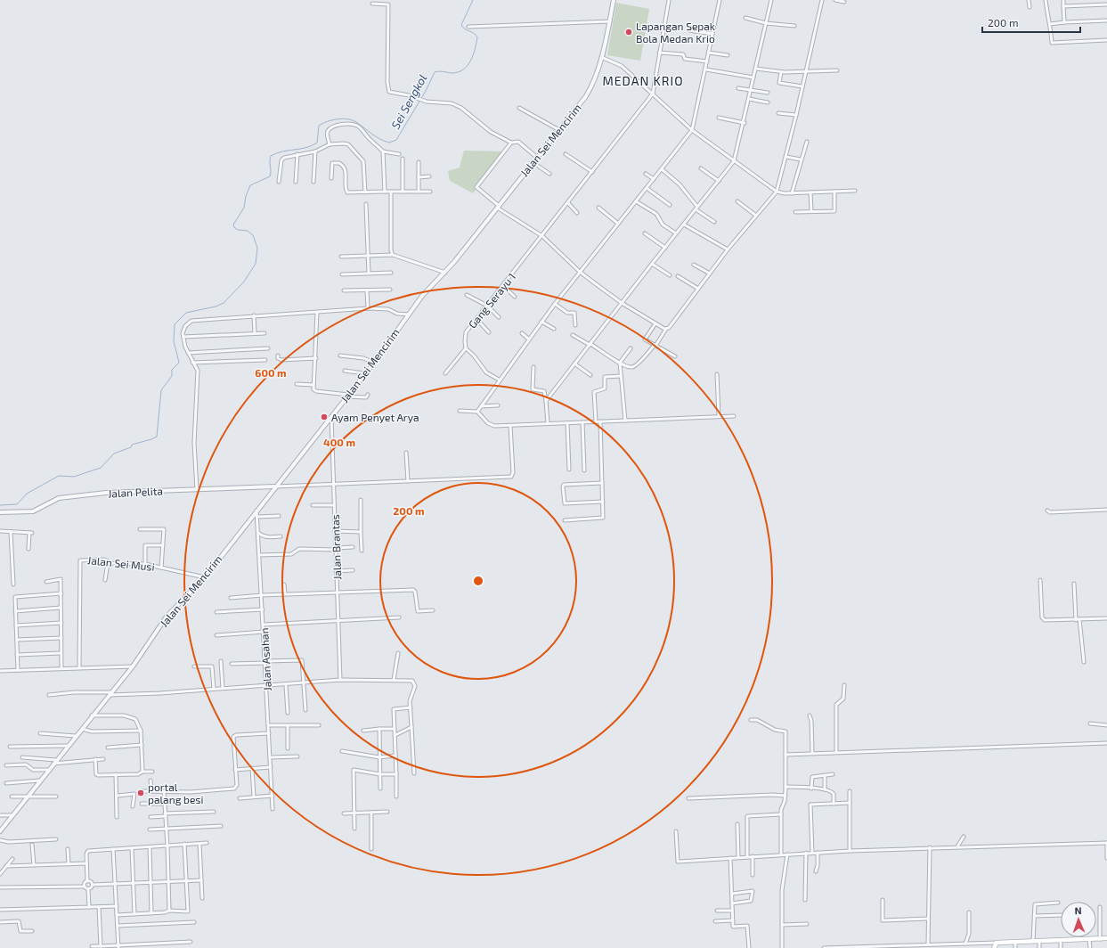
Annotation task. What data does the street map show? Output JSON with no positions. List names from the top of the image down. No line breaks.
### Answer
{"streets":{"street":["Jalan Sei Mencirim","Gang Serayu 1","Jalan Pelita","Jalan Brantas","Jalan Sei Musi","Jalan Asahan"]},"crossings":[["Jalan Sei Mencirim","Jalan Pelita"],["Jalan Sei Mencirim","Jalan Brantas"],["Jalan Sei Mencirim","Jalan Sei Musi"],["Jalan Sei Mencirim","Jalan Asahan"]],"districts":["MEDAN KRIO"],"water":["Sei Sengkol"],"places":["Lapangan Sepak Bola Medan Krio","Ayam Penyet Arya","portal palang besi"],"scale_bar":"200 m","north":"top","rings":["600 m","400 m","200 m"]}
